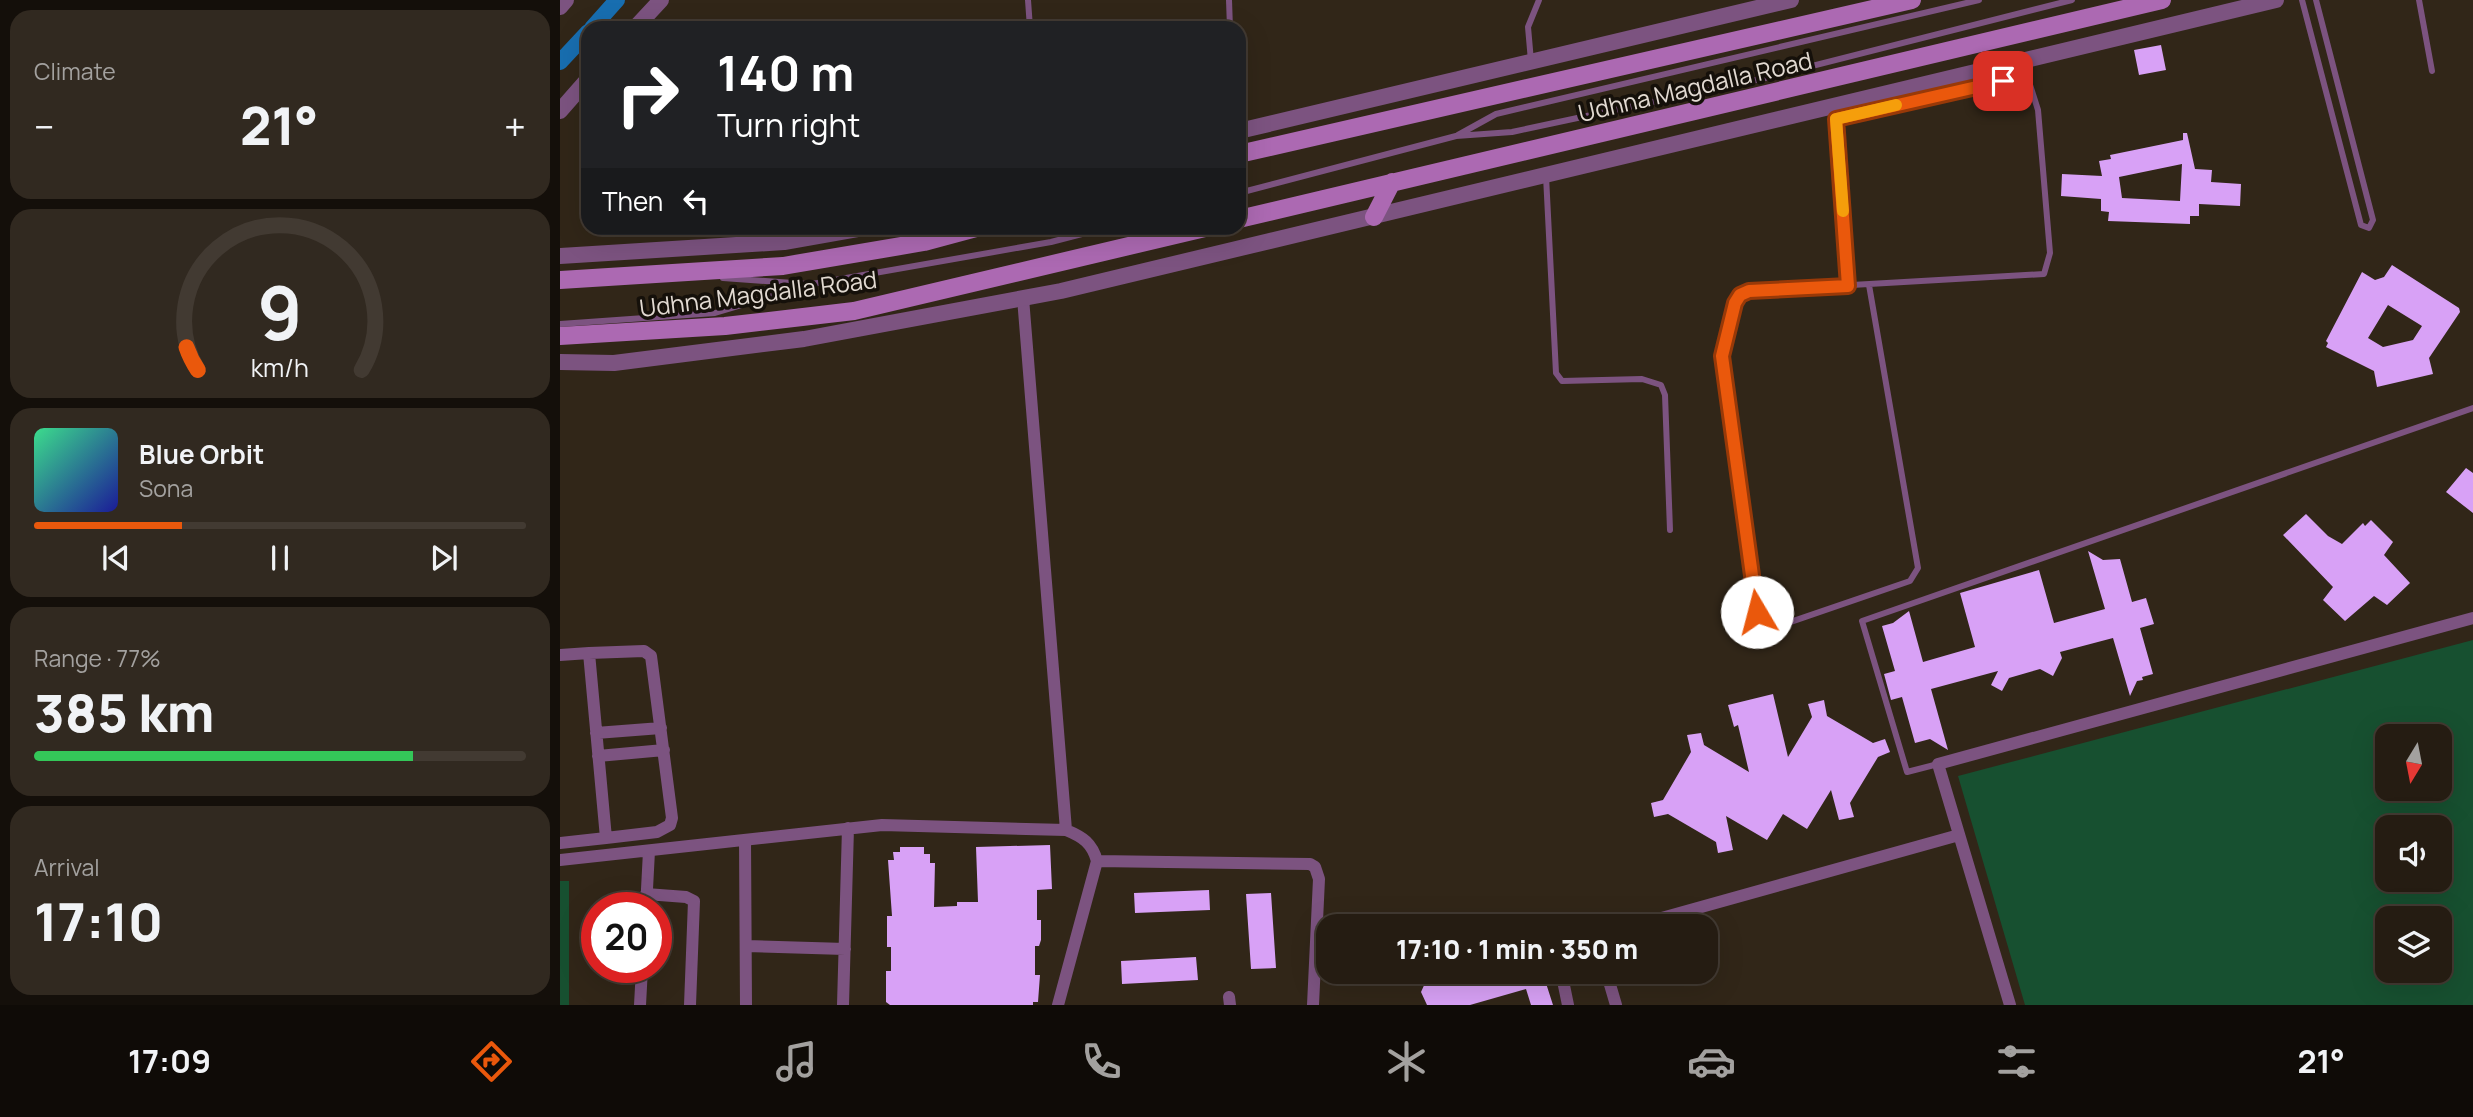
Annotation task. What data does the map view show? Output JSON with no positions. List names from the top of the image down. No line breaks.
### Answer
{"streets":{"main road":["Udhna Magdalla Road"]},"north":"bottom","page":{"tile":["Climate",["Range · 77%","385 km"],["Arrival","17:10"]],"turn":["140 m","Turn right"],"heat":["−","21°","+"],"then":"Then","song":["Blue Orbit","Sona"],"limit":"20","trip":"17:10 · 1 min · 350 m","tabs":["17:09","21°"],"gauge":["9","km/h"]}}
